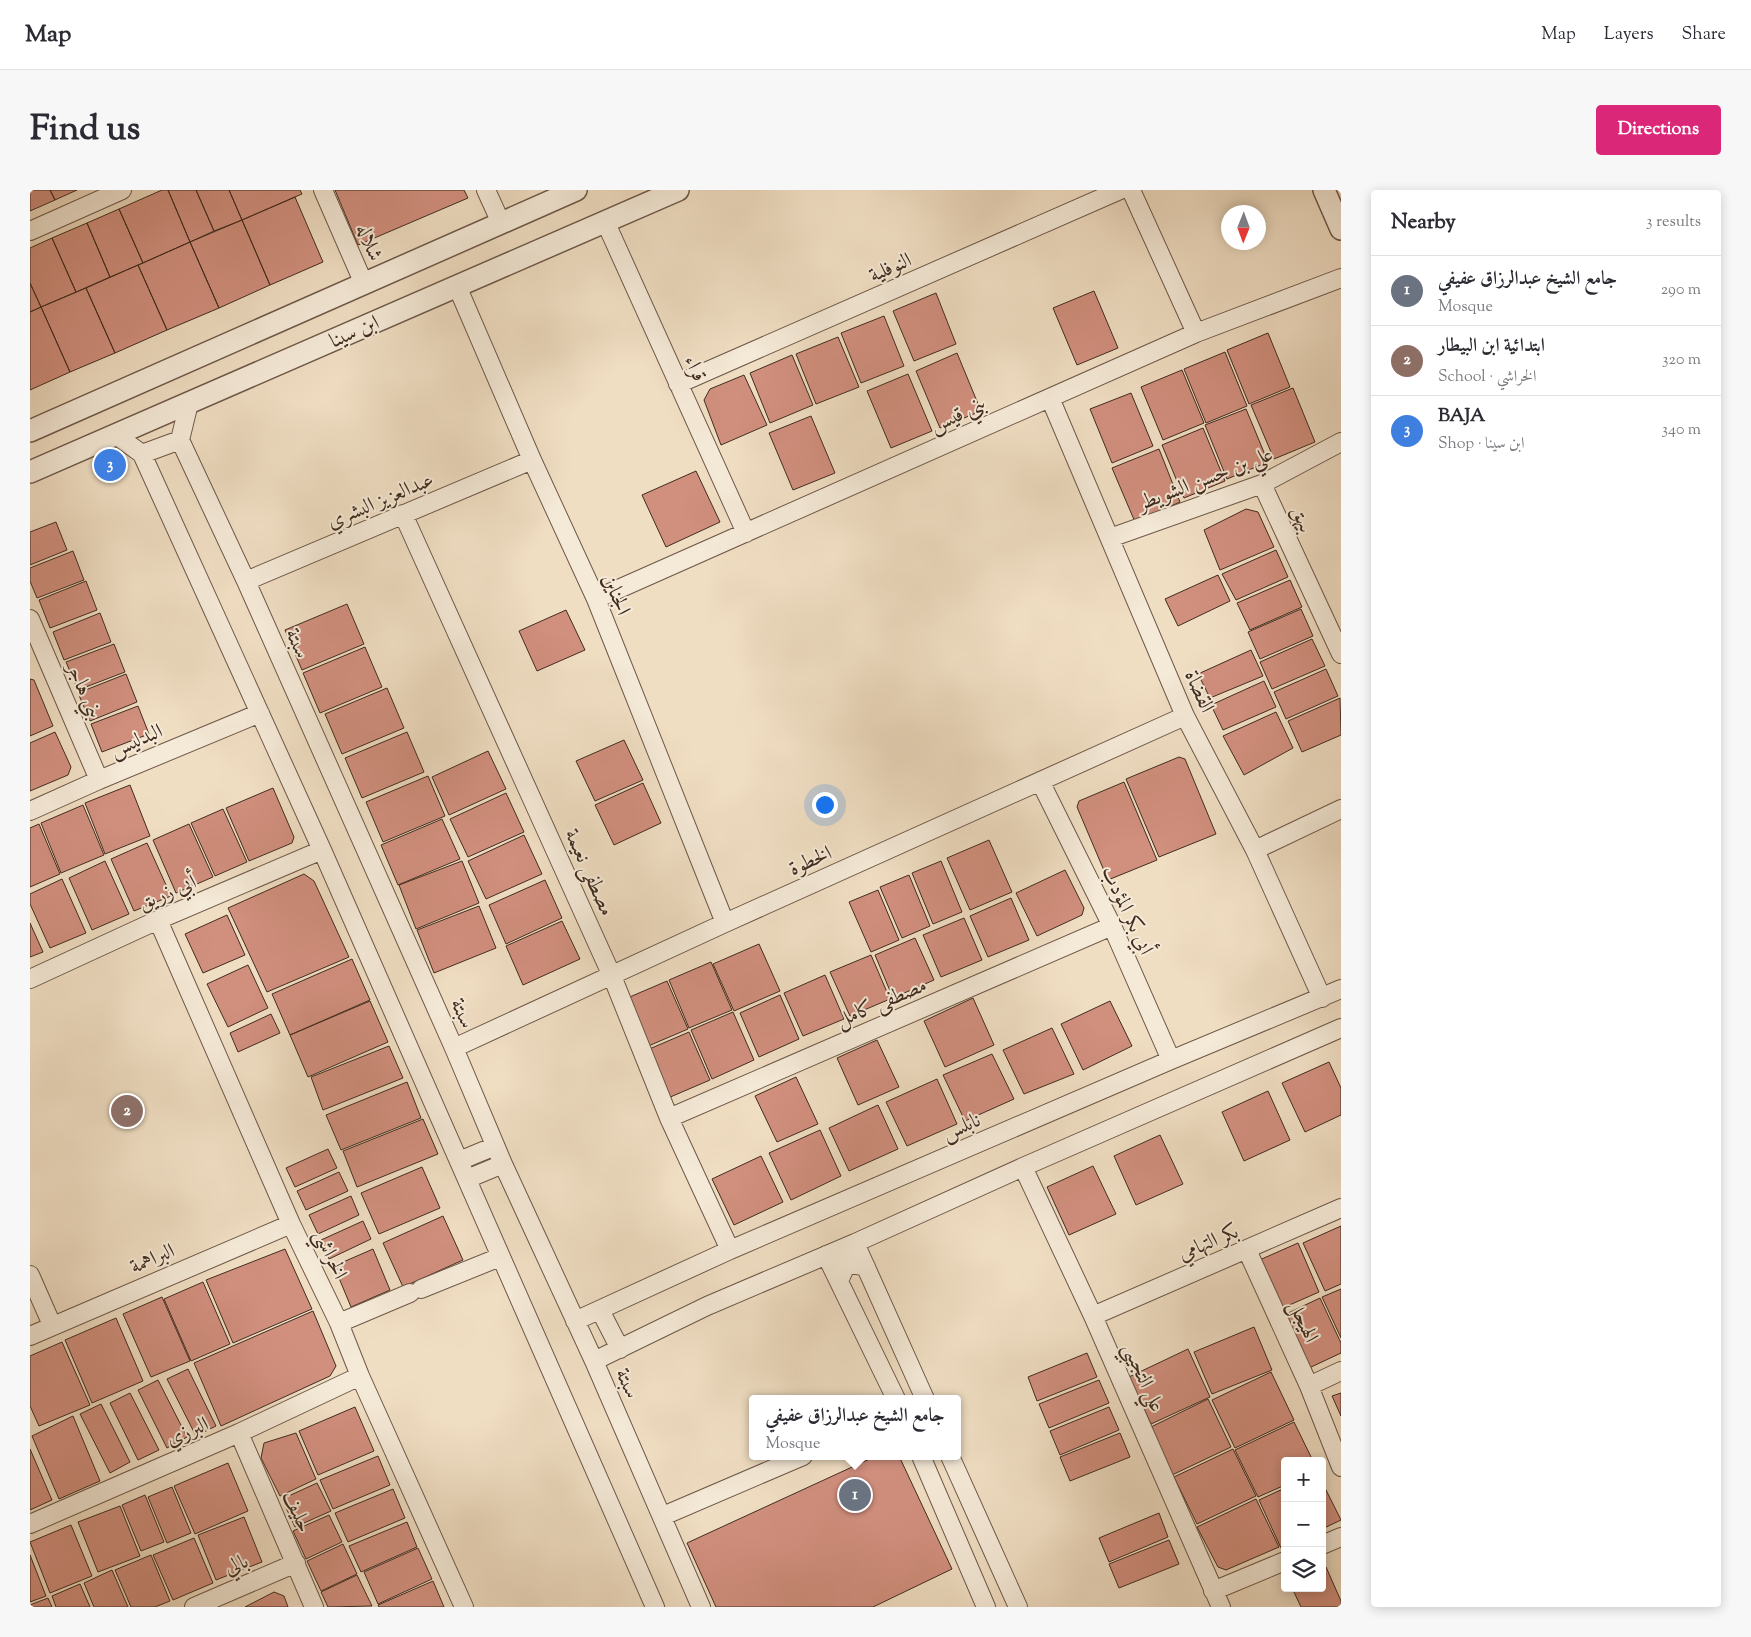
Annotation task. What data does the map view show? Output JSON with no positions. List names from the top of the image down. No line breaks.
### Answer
{"streets":{"street":["شلاله","النوفلية","ابن سينا","قراء","بني قيس","علي بن حسن الشويطر","عبدالعزيز البشري","بيهق","الجناين","سبتة","بني هاجر","القضاة","البدليس","الخطوة","مصطفى نعيمة","أبي زريق","أبي بكر المؤدب","مصطفى كامل","نابلس","بكر التهامي","الخراشي","البراهمة","الهيجل","علي التجيبي","البرزي","حليف","بالي"]},"crossings":[["شلاله","ابن سينا"],["النوفلية","قراء"],["ابن سينا","قراء"],["ابن سينا","الجناين"],["قراء","بني قيس"],["بني قيس","الجناين"],["بني قيس","القضاة"],["علي بن حسن الشويطر","بيهق"],["علي بن حسن الشويطر","القضاة"],["عبدالعزيز البشري","الجناين"],["عبدالعزيز البشري","سبتة"],["عبدالعزيز البشري","مصطفى نعيمة"],["الجناين","الخطوة"],["سبتة","الخطوة"],["سبتة","نابلس"],["بني هاجر","البدليس"],["القضاة","الخطوة"],["القضاة","نابلس"],["الخطوة","مصطفى نعيمة"],["الخطوة","أبي بكر المؤدب"],["مصطفى نعيمة","مصطفى كامل"],["مصطفى نعيمة","نابلس"],["أبي زريق","الخراشي"],["أبي بكر المؤدب","مصطفى كامل"],["أبي بكر المؤدب","نابلس"],["بكر التهامي","الهيجل"],["بكر التهامي","علي التجيبي"],["الخراشي","البراهمة"],["الخراشي","البرزي"],["البرزي","حليف"],["حليف","بالي"]],"north":"bottom","page":{"header":"Map","nav":["Map","Layers","Share"],"title":"Find us","buttons":"Directions","heading":["Nearby","3 results"],"list":[{"mark":"1","name":"جامع الشيخ عبدالرزاق عفيفي","note":"Mosque","value":"290 m"},{"mark":"2","name":"ابتدائية ابن البيطار","note":"School · الخراشي","value":"320 m"},{"mark":"3","name":"BAJA","note":"Shop · ابن سينا","value":"340 m"}],"pins":["3","2","1"],"popup":["جامع الشيخ عبدالرزاق عفيفي","Mosque"],"map_buttons":["+","−"]}}
